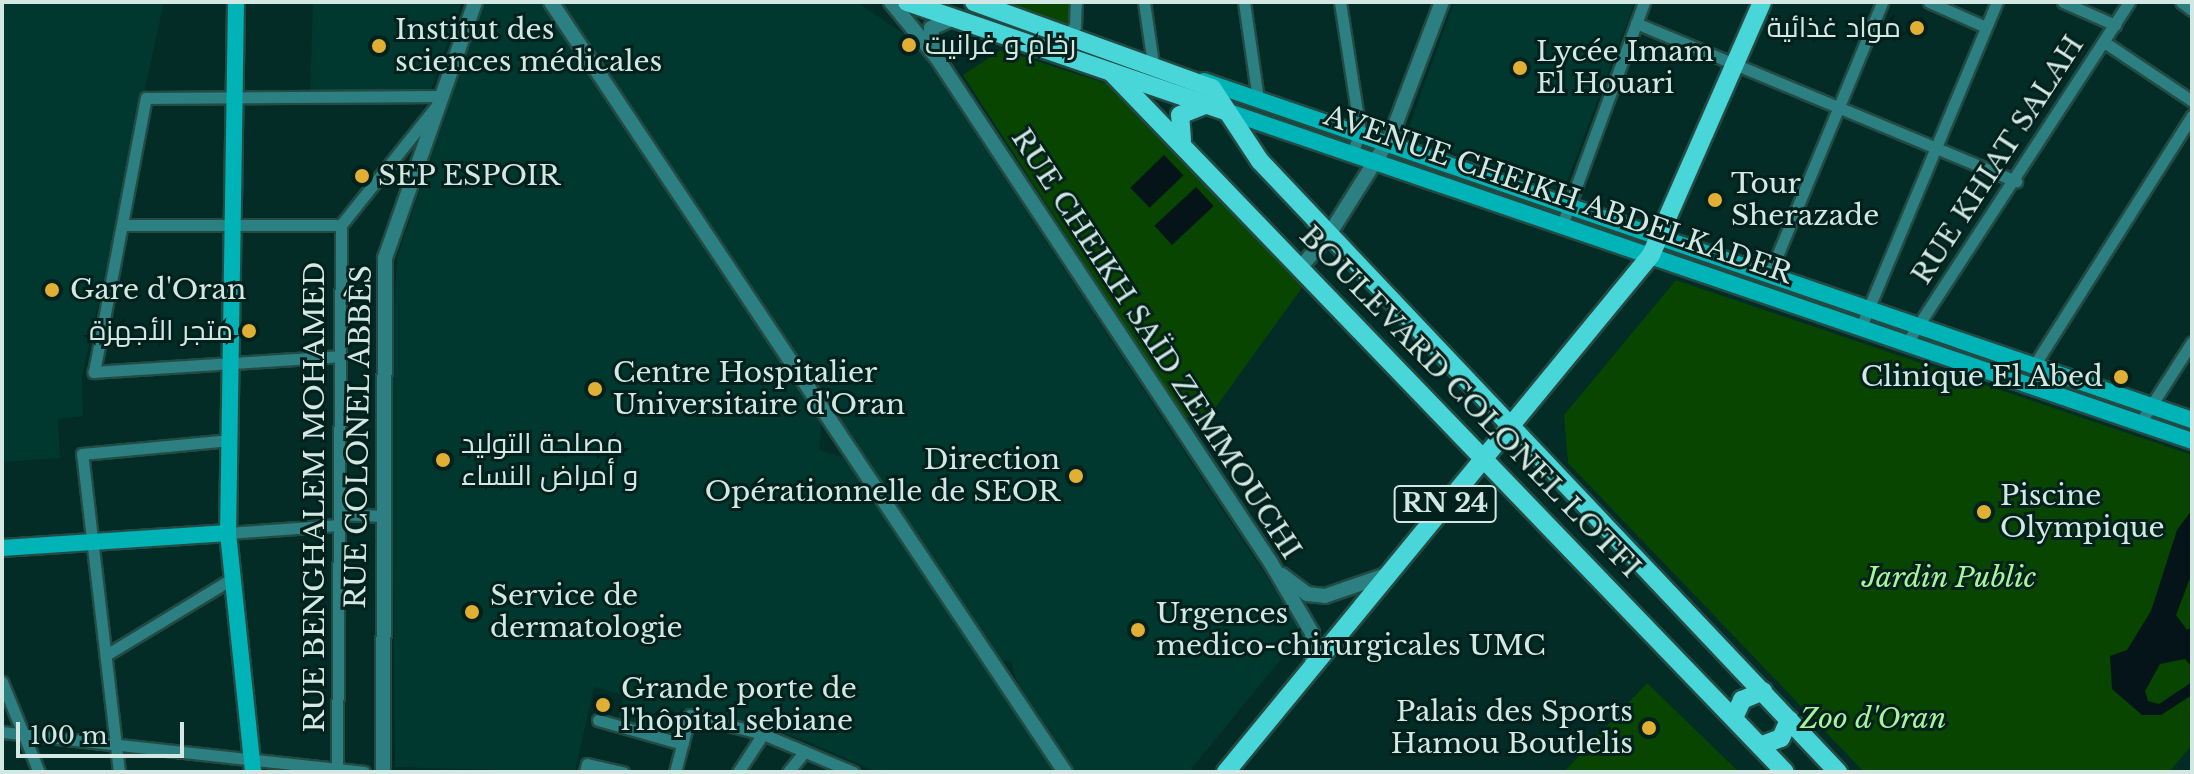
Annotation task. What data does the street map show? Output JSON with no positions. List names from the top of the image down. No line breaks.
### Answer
{"streets":{"main road":["AVENUE CHEIKH ABDELKADER","BOULEVARD COLONEL LOTFI","RN 24"],"street":["RUE KHIAT SALAH","RUE CHEIKH SAÏD ZEMMOUCHI","RUE COLONEL ABBÈS","RUE BENGHALEM MOHAMED"]},"crossings":[["RUE KHIAT SALAH","AVENUE CHEIKH ABDELKADER"],["AVENUE CHEIKH ABDELKADER","BOULEVARD COLONEL LOTFI"],["AVENUE CHEIKH ABDELKADER","RN 24"],["RUE CHEIKH SAÏD ZEMMOUCHI","RN 24"],["BOULEVARD COLONEL LOTFI","RN 24"]],"parks":["Jardin Public","Zoo d'Oran"],"places":["مواد غذائية","رخام و غرانيت","Institut des sciences médicales","Lycée Imam El Houari","SEP ESPOIR","Tour Sherazade","Gare d'Oran","متجر الأجهزة","Clinique El Abed","Centre Hospitalier Universitaire d'Oran","مصلحة التوليد و أمراض النساء","Direction Opérationnelle de SEOR","Piscine Olympique","Service de dermatologie","Urgences medico-chirurgicales UMC","Grande porte de l'hôpital sebiane","Palais des Sports Hamou Boutlelis"],"scale_bar":"100 m"}
